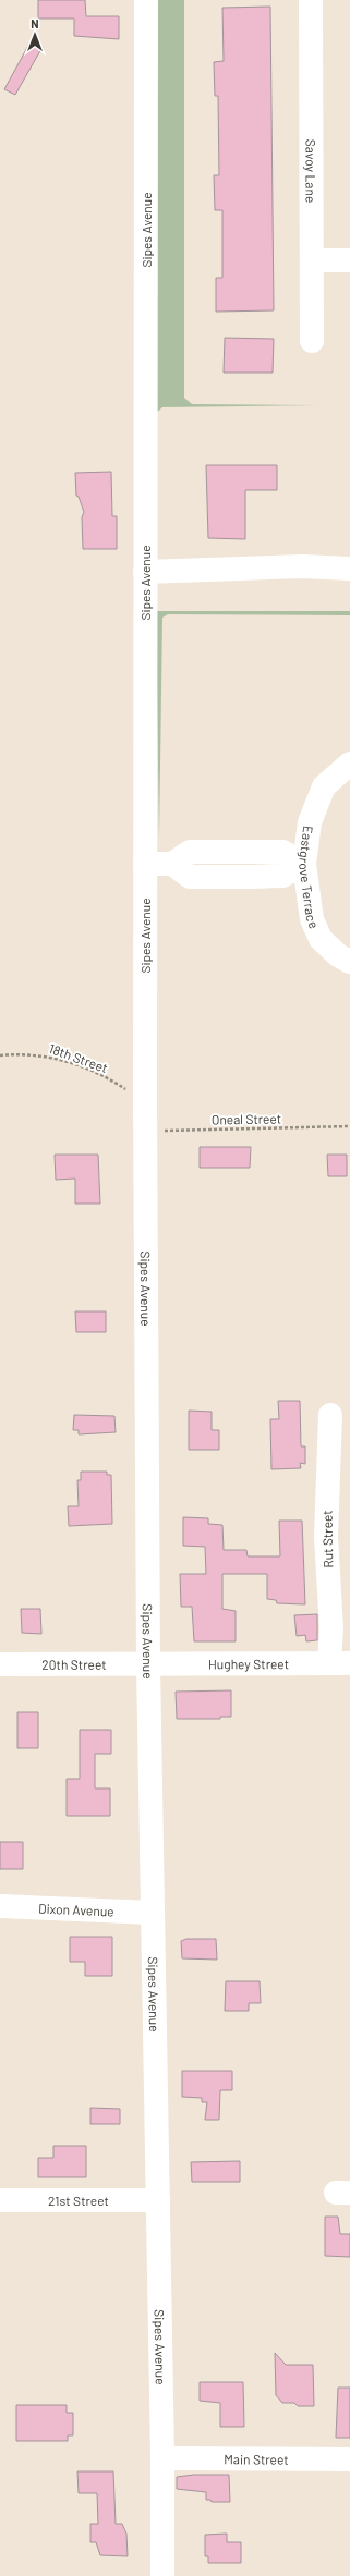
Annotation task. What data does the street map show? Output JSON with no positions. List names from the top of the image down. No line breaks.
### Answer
{"streets":{"street":["Savoy Lane","Sipes Avenue","Eastgrove Terrace","Rut Street","20th Street","Hughey Street","Dixon Avenue","21st Street","Main Street"],"path":["18th Street","Oneal Street"]},"crossings":[["Sipes Avenue","18th Street"],["Sipes Avenue","Oneal Street"],["Sipes Avenue","20th Street"],["Sipes Avenue","Hughey Street"],["Sipes Avenue","Dixon Avenue"],["Sipes Avenue","21st Street"],["Sipes Avenue","Main Street"],["Rut Street","Hughey Street"],["20th Street","Hughey Street"]],"north":"top"}
